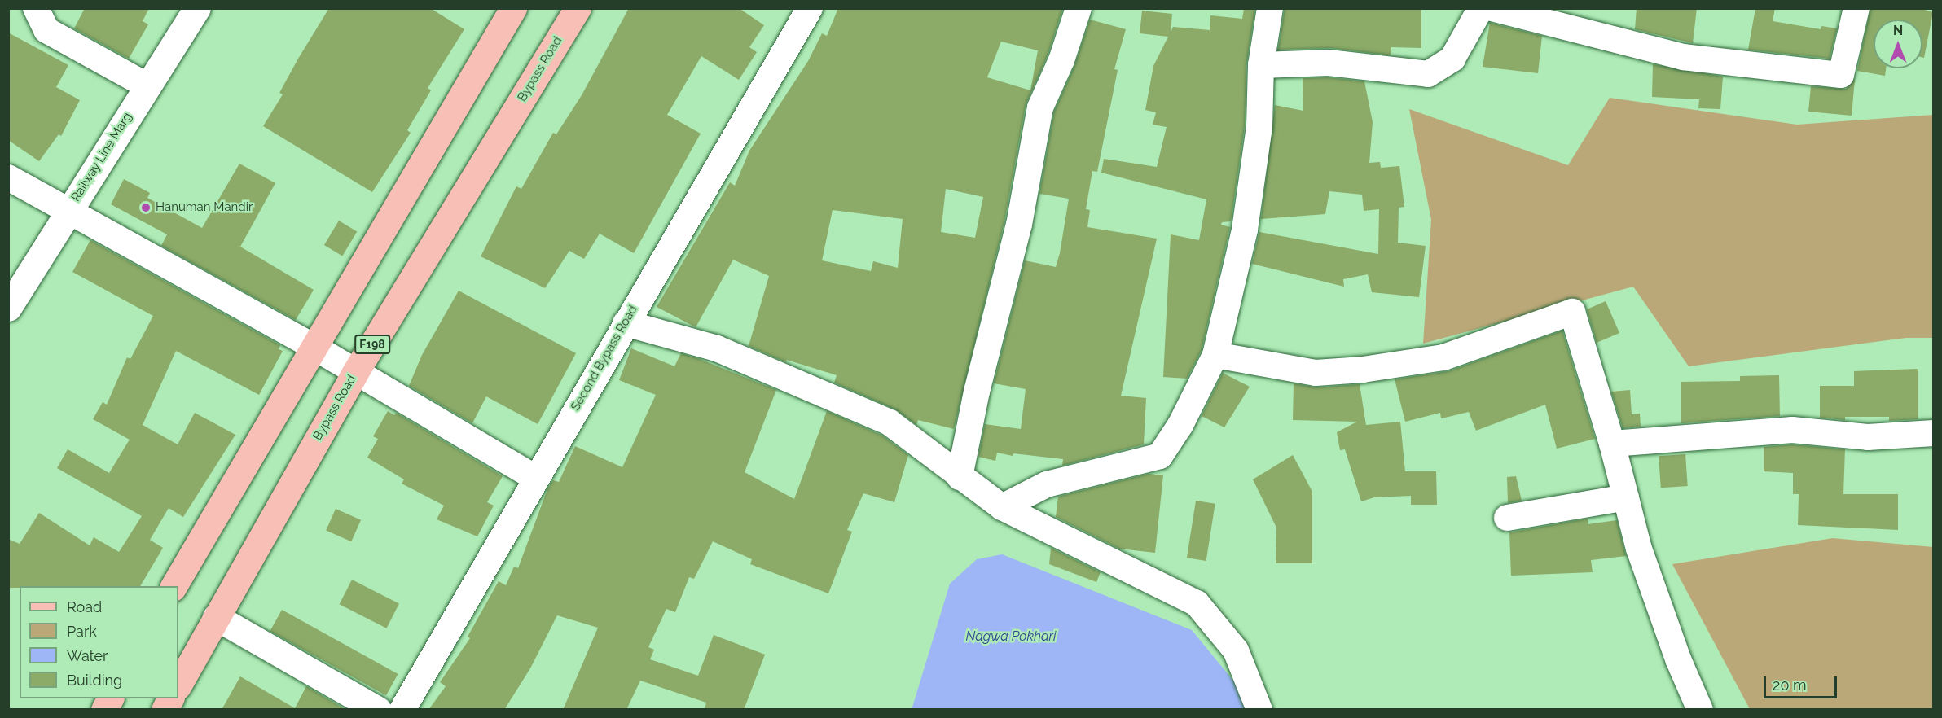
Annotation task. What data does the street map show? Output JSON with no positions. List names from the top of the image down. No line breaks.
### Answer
{"streets":{"main road":["Bypass Road","Railway Line Marg","F198"],"street":["Second Bypass Road"]},"water":["Nagwa Pokhari"],"places":["Hanuman Mandir"],"legend":["Road","Park","Water","Building"],"scale_bar":"20 m","north":"top"}
